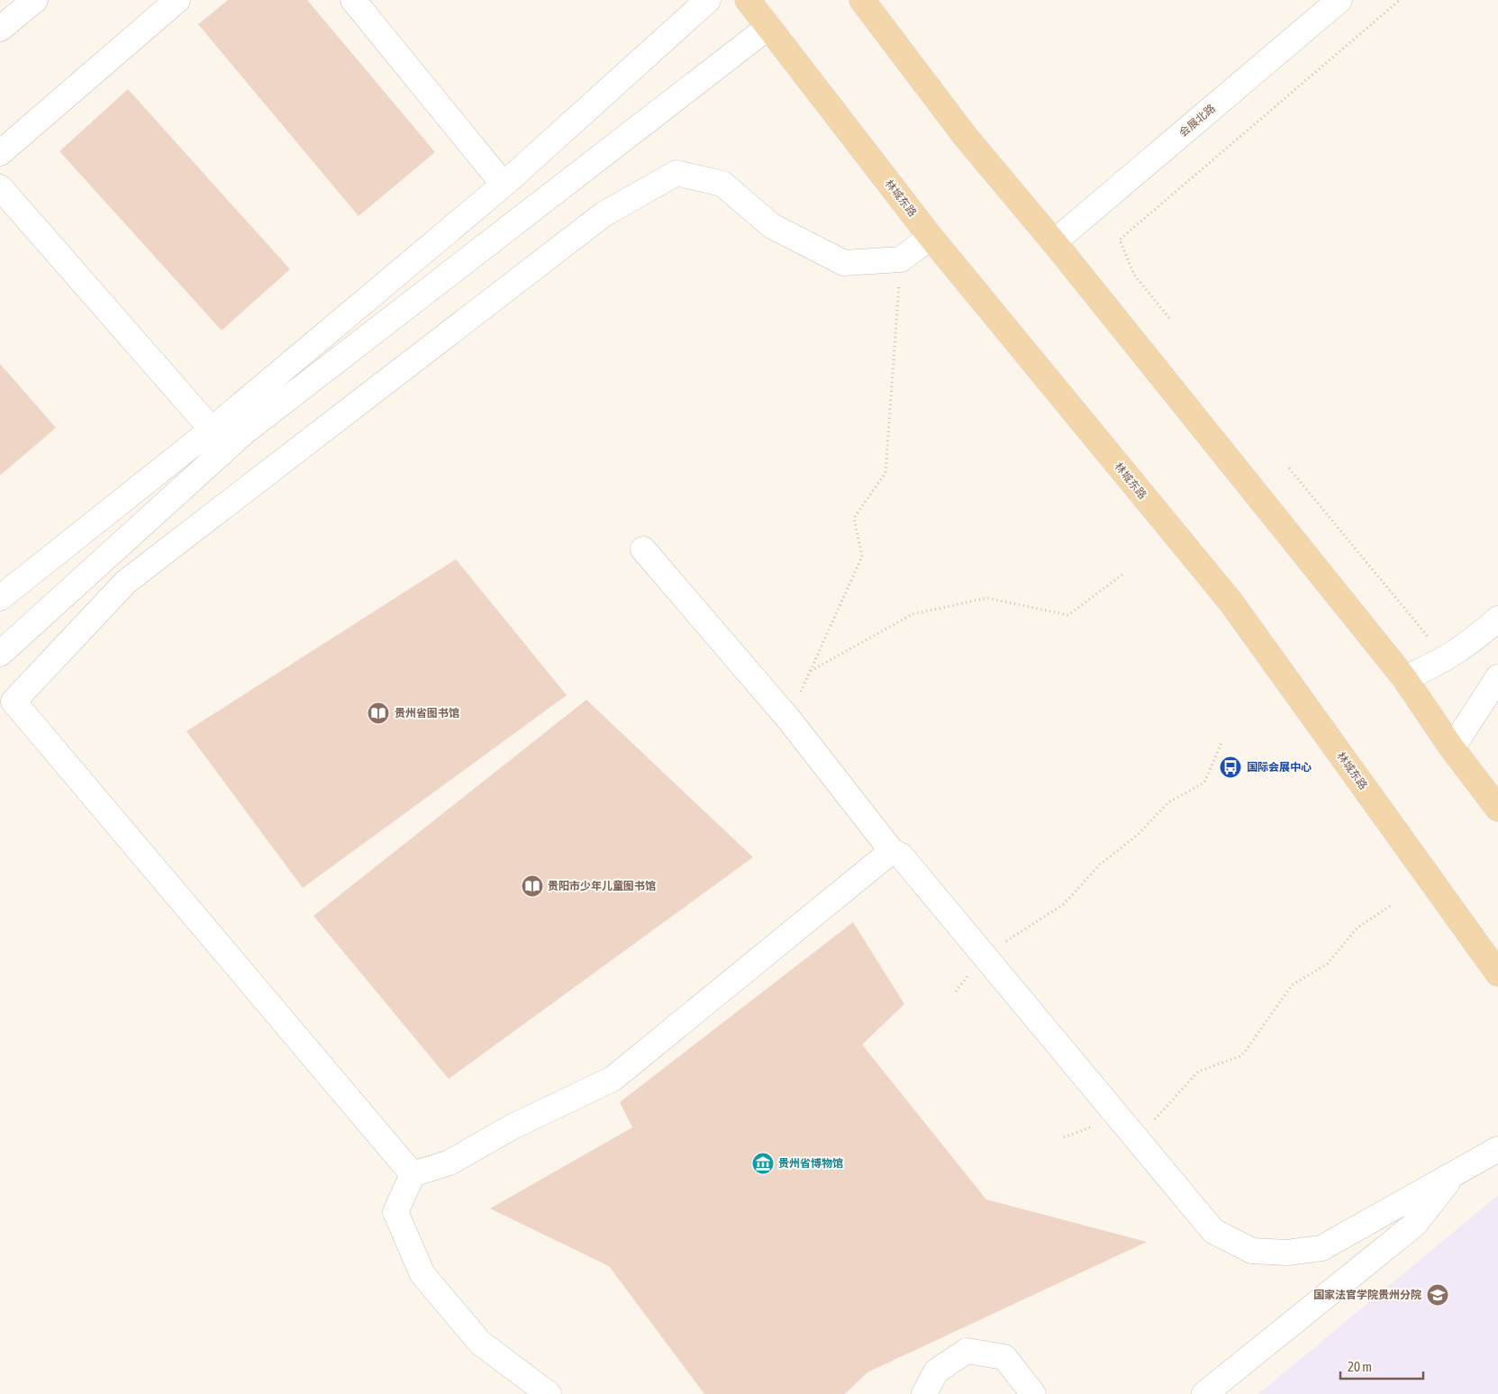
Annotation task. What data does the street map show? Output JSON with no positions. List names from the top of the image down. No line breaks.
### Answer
{"streets":{"main road":["林城东路"],"street":["会展北路"]},"places":{"library":["贵州省图书馆","贵阳市少年儿童图书馆"],"bus stop":["国际会展中心"],"museum":["贵州省博物馆"],"school or university":["国家法官学院贵州分院"]},"scale_bar":"20 m"}
